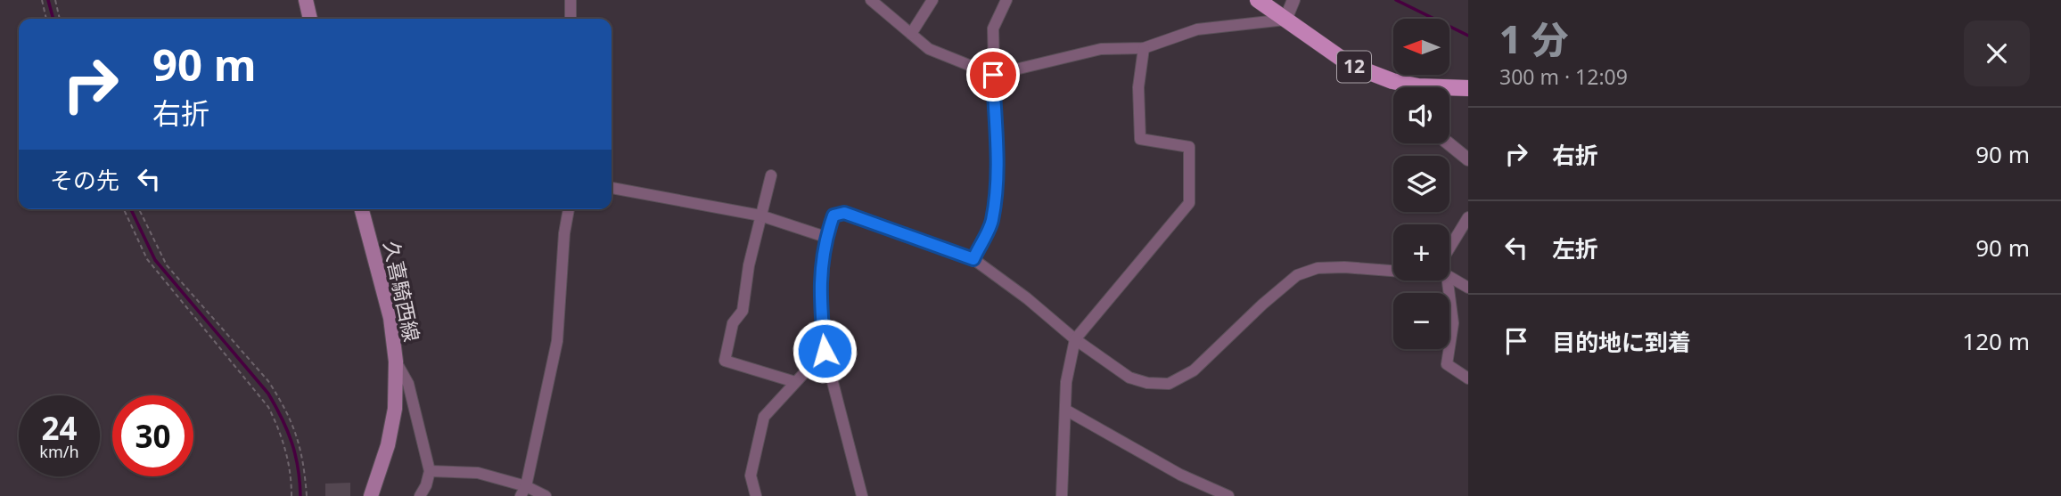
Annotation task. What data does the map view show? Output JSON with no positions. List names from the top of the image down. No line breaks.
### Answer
{"streets":{"main road":["12","久喜騎西線"]},"north":"left","page":{"heading":["1 分","300 m · 12:09"],"map_buttons":["+","−"],"turn":["90 m","右折"],"list":[{"name":"右折","value":"90 m"},{"name":"左折","value":"90 m"},{"name":"目的地に到着","value":"120 m"}],"then":"その先","speed":"24 km/h","limit":"30"}}
